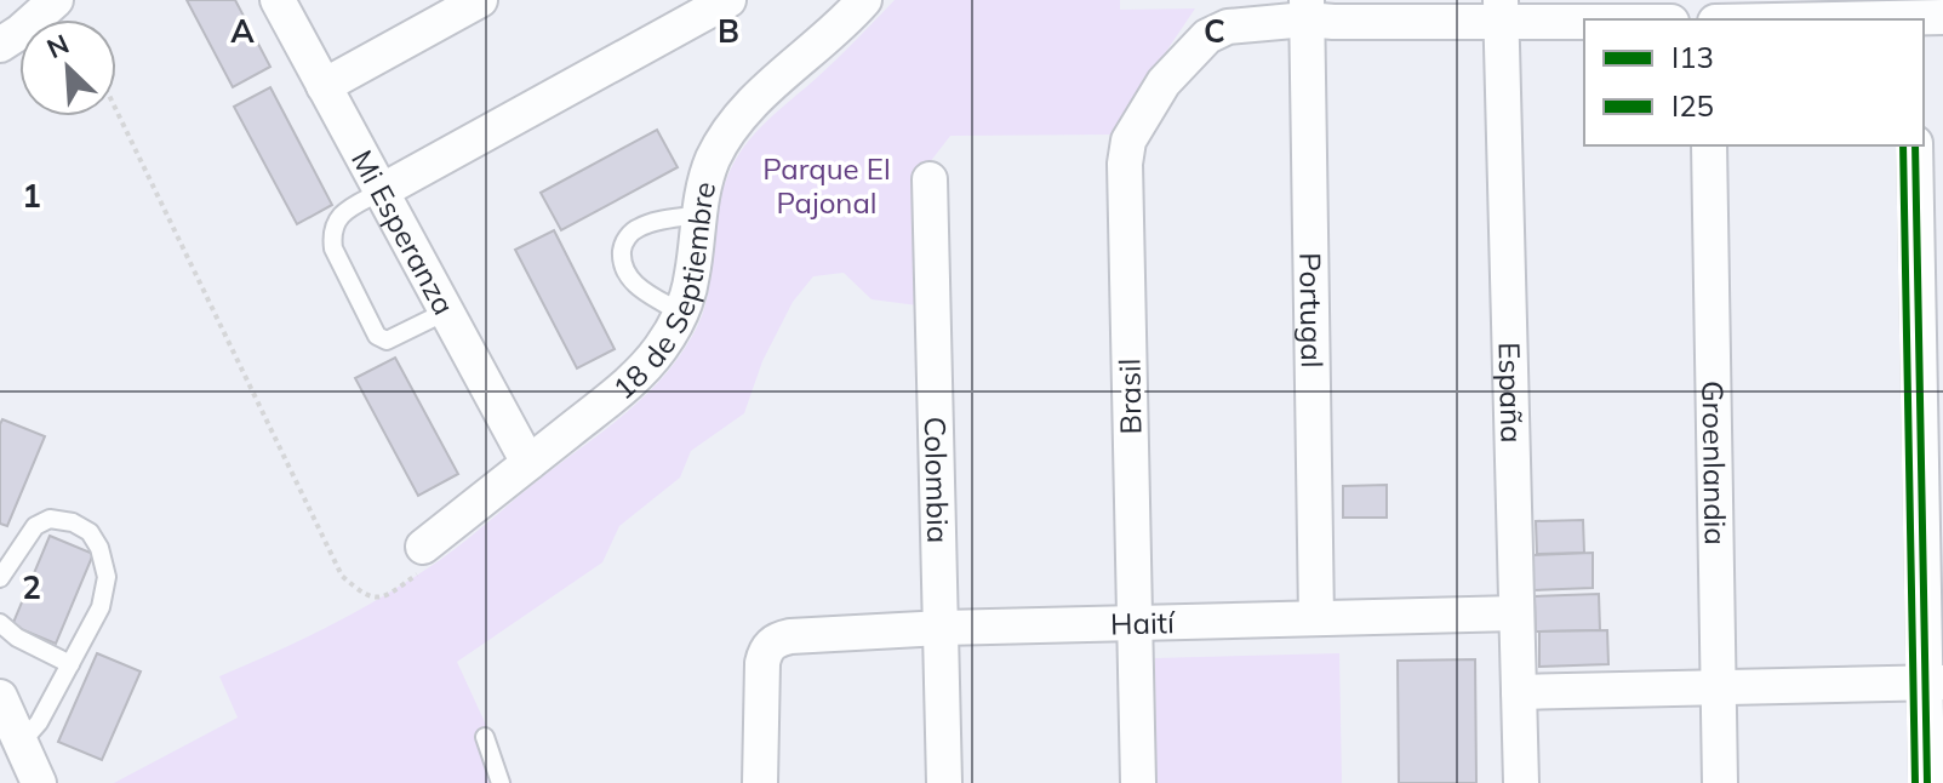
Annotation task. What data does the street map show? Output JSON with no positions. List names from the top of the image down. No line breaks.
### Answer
{"streets":{"street":["Mi Esperanza","18 de Septiembre","Portugal","España","Brasil","Groenlandia","Colombia","Haití"]},"crossings":[["Mi Esperanza","18 de Septiembre"],["Portugal","Brasil"],["Portugal","Haití"],["España","Haití"],["Brasil","Haití"],["Colombia","Haití"]],"parks":["Parque El Pajonal"],"lines":["transit line I13","transit line I25"],"legend":["I13","I25"],"north":"top left","grid":{"columns":["A","B","C"],"rows":["1","2"]}}
